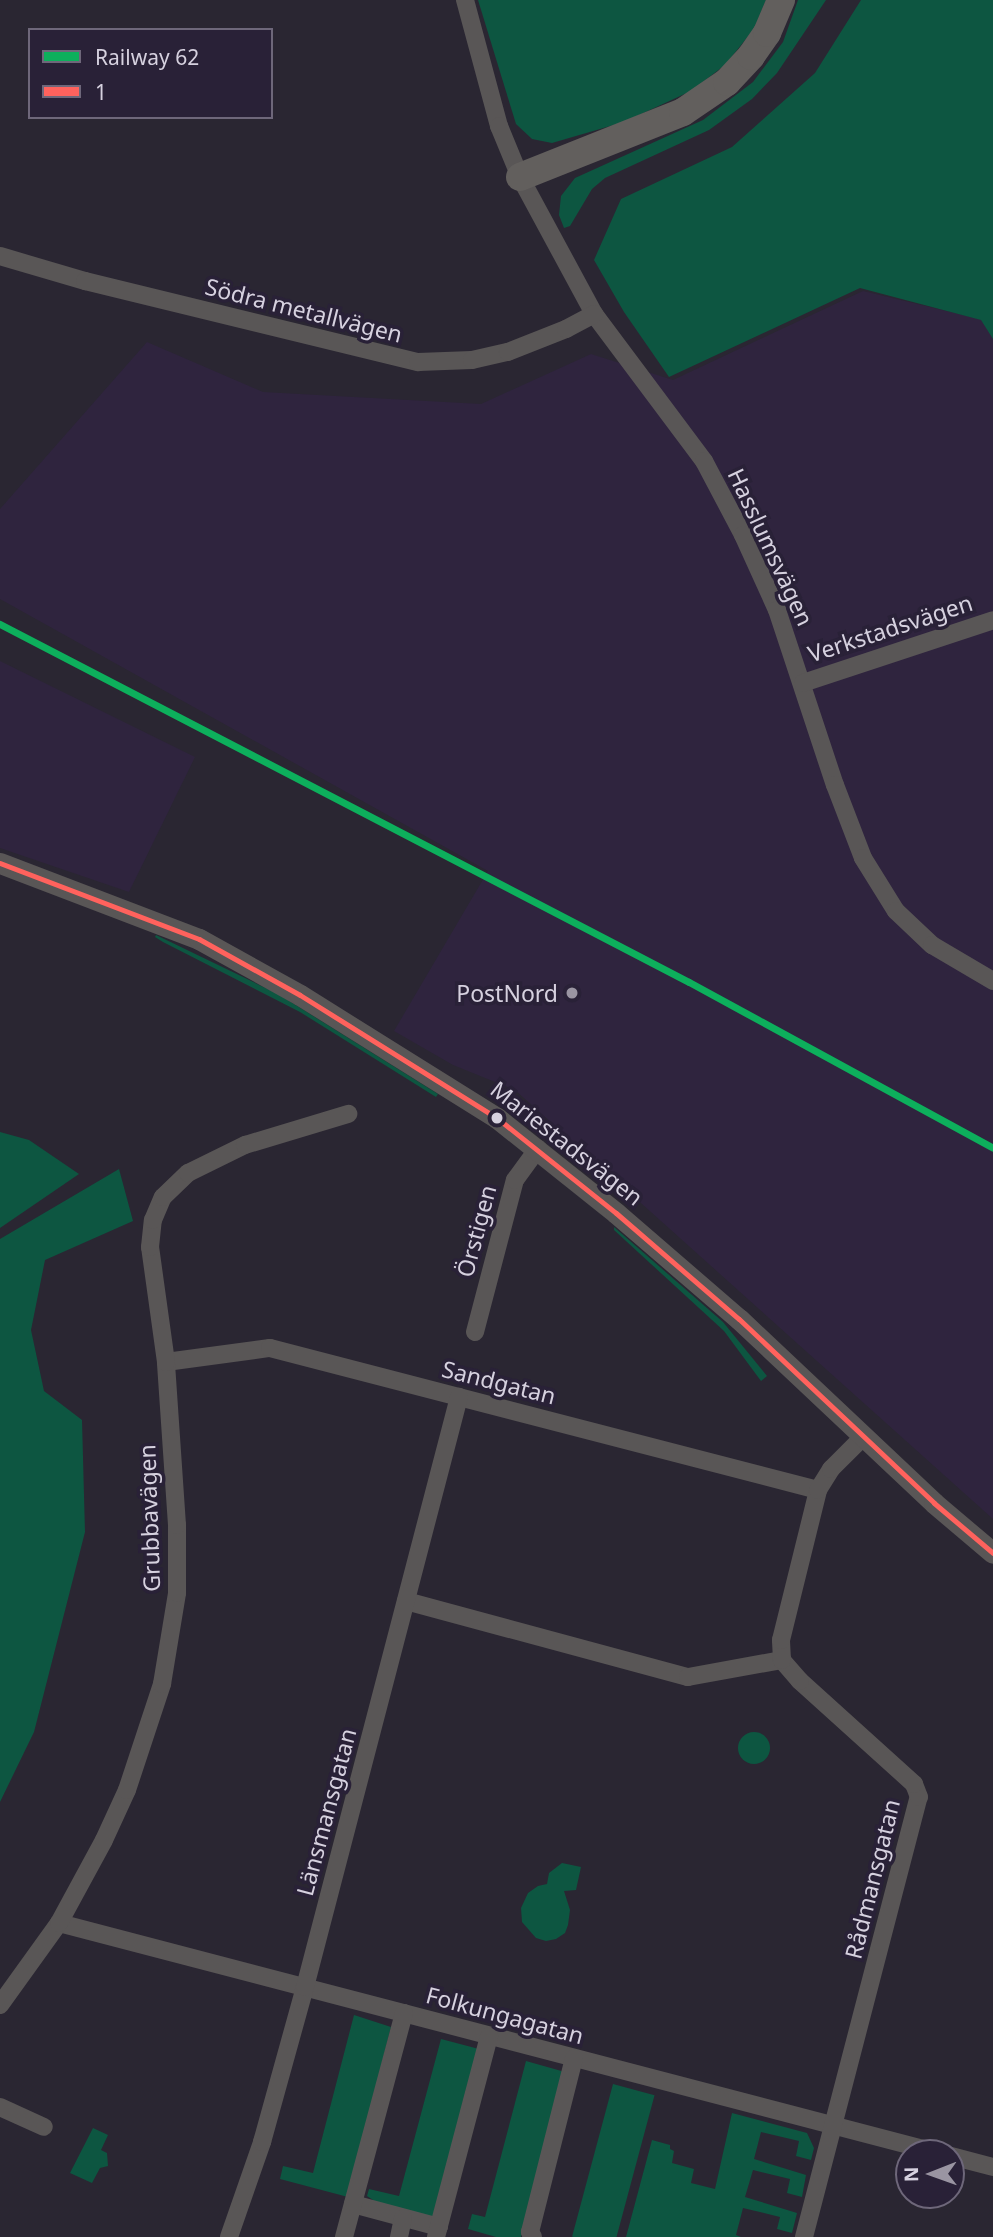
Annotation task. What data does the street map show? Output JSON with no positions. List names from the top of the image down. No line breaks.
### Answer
{"streets":{"street":["Södra metallvägen","Hasslumsvägen","Verkstadsvägen","Mariestadsvägen","Örstigen","Sandgatan","Grubbavägen","Länsmansgatan","Rådmansgatan","Folkungagatan"]},"crossings":[["Södra metallvägen","Hasslumsvägen"],["Hasslumsvägen","Verkstadsvägen"],["Mariestadsvägen","Örstigen"],["Sandgatan","Grubbavägen"],["Sandgatan","Länsmansgatan"],["Grubbavägen","Folkungagatan"],["Länsmansgatan","Folkungagatan"],["Rådmansgatan","Folkungagatan"]],"places":["PostNord"],"lines":["rail line 62","transit line 1"],"legend":["Railway 62","1"],"north":"left"}
